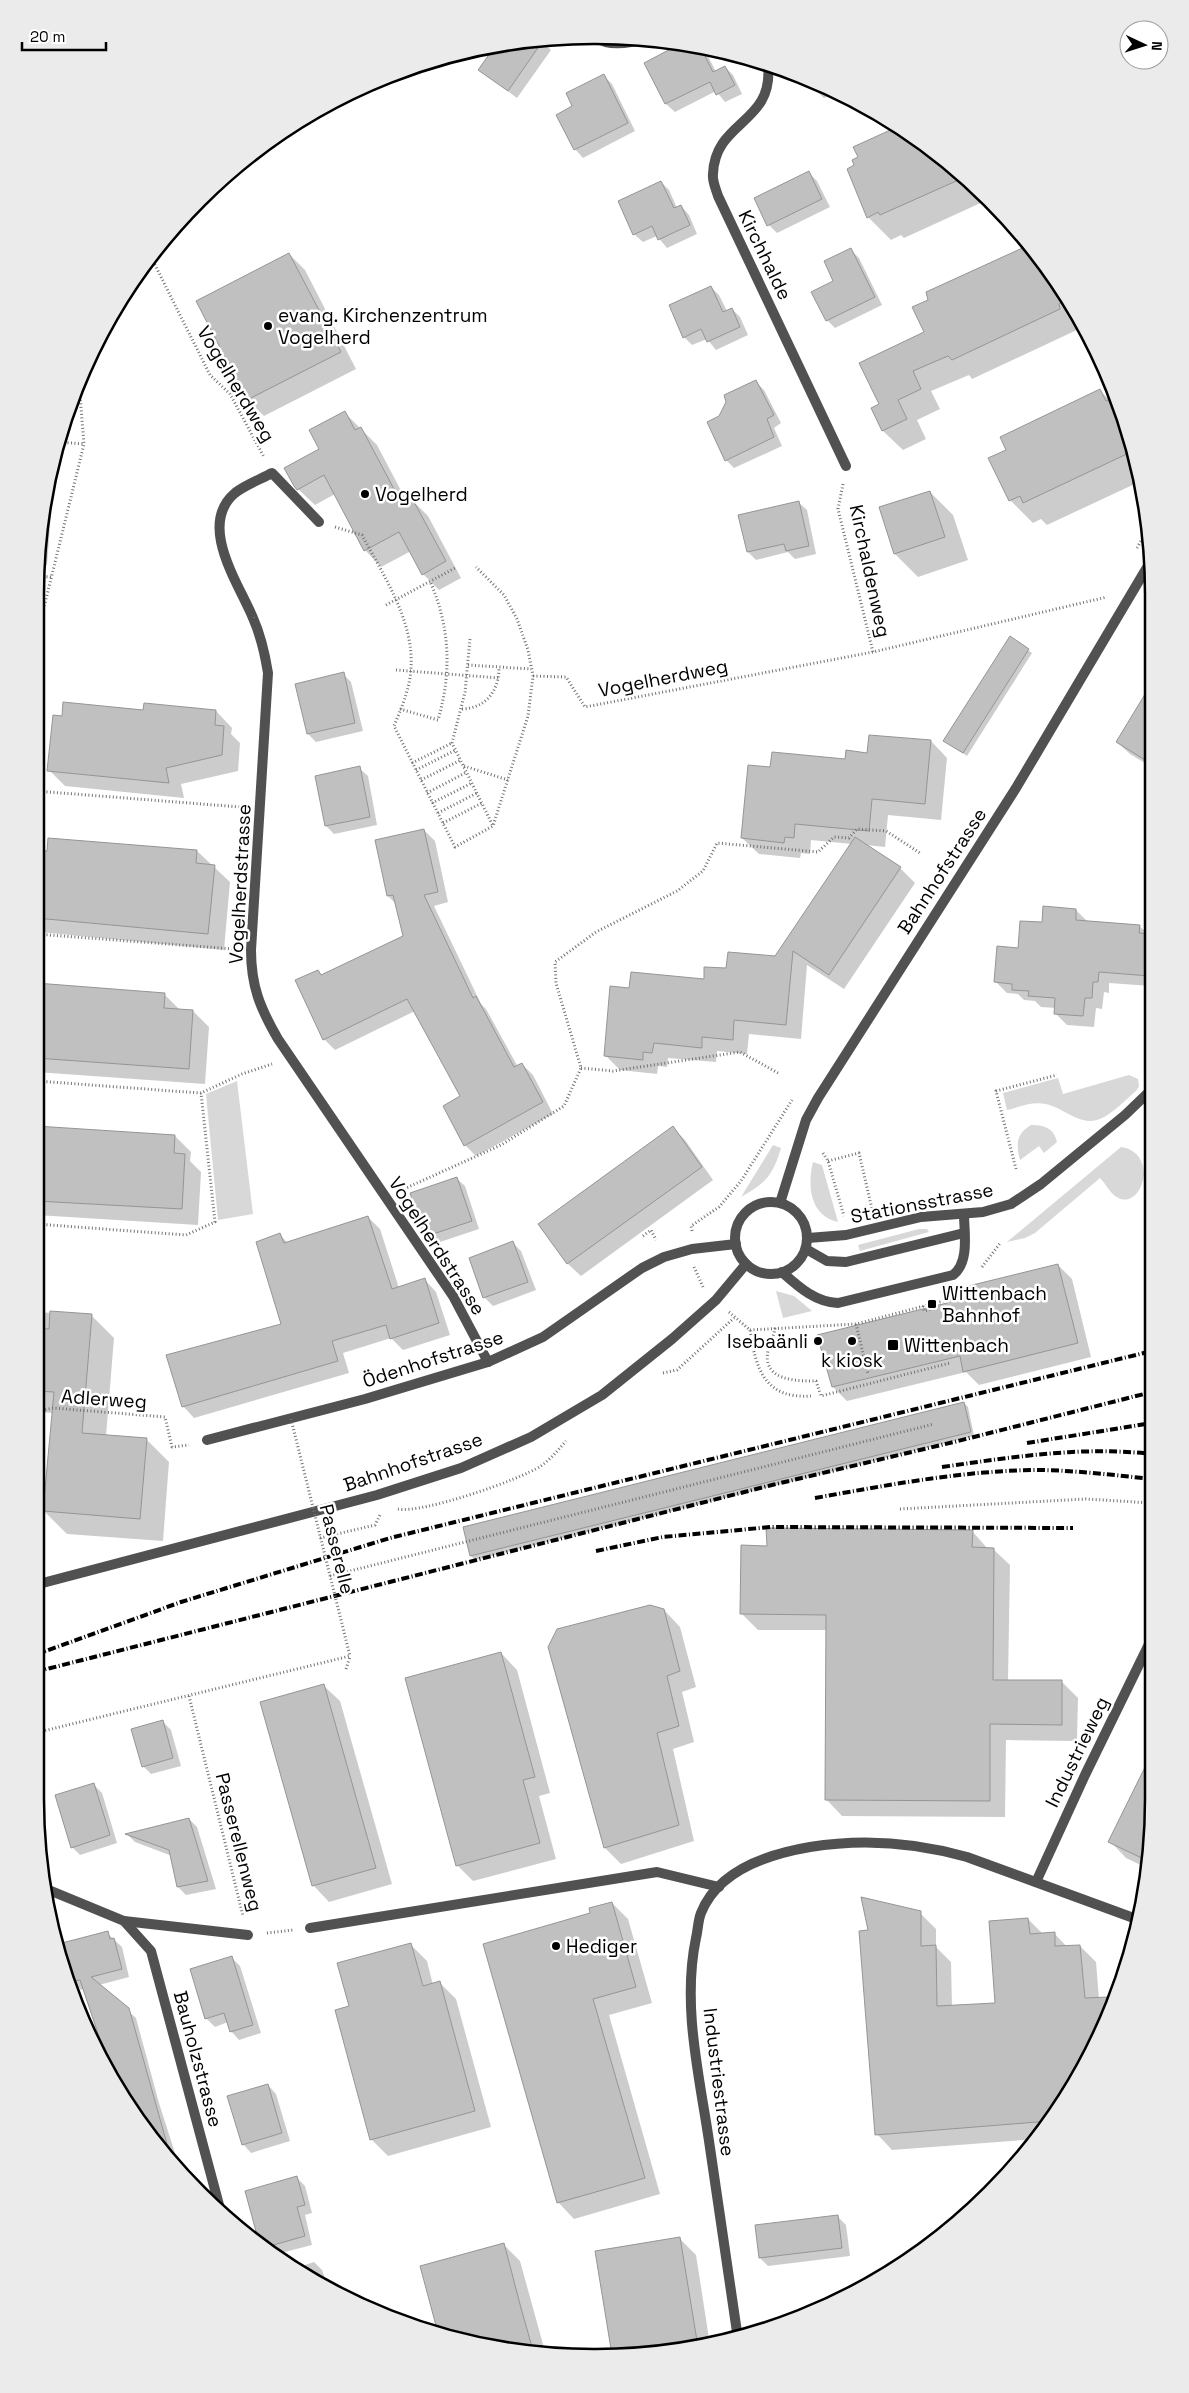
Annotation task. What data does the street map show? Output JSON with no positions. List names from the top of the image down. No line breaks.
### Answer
{"streets":{"street":["Kirchhalde","Bahnhofstrasse","Vogelherdstrasse","Stationsstrasse","Ödenhofstrasse","Industrieweg","Bauholzstrasse","Industriestrasse"],"path":["Vogelherdweg","Kirchaldenweg","Adlerweg","Passerelle","Passerellenweg"]},"crossings":[["Kirchhalde","Kirchaldenweg"],["Vogelherdweg","Kirchaldenweg"],["Vogelherdweg","Vogelherdstrasse"],["Bahnhofstrasse","Stationsstrasse"],["Bahnhofstrasse","Ödenhofstrasse"],["Vogelherdstrasse","Ödenhofstrasse"],["Stationsstrasse","Ödenhofstrasse"],["Ödenhofstrasse","Adlerweg"],["Ödenhofstrasse","Passerelle"],["Industrieweg","Industriestrasse"],["Passerellenweg","Bauholzstrasse"]],"places":{"other":["evang. Kirchenzentrum Vogelherd","Vogelherd","Isebaänli","k kiosk","Hediger"],"transit":["Wittenbach Bahnhof","Wittenbach"]},"scale_bar":"20 m","north":"right"}
